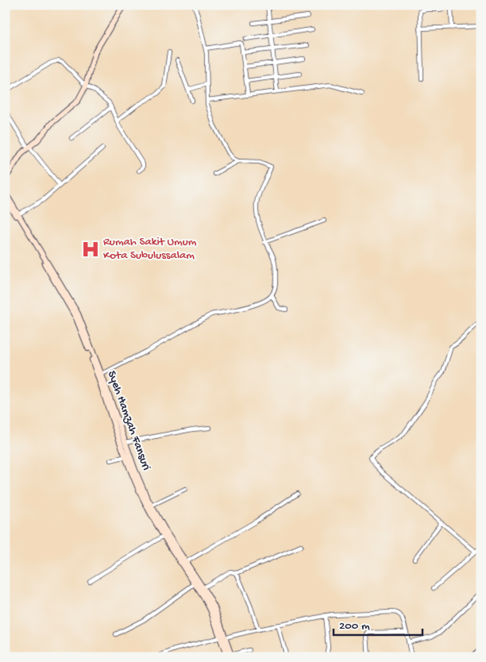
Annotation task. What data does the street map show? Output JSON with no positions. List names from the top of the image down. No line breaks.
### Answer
{"streets":{"main road":["Syeh Hamzah Fansuri"]},"places":{"hospital":["Rumah Sakit Umum Kota Subulussalam"]},"scale_bar":"200 m"}
